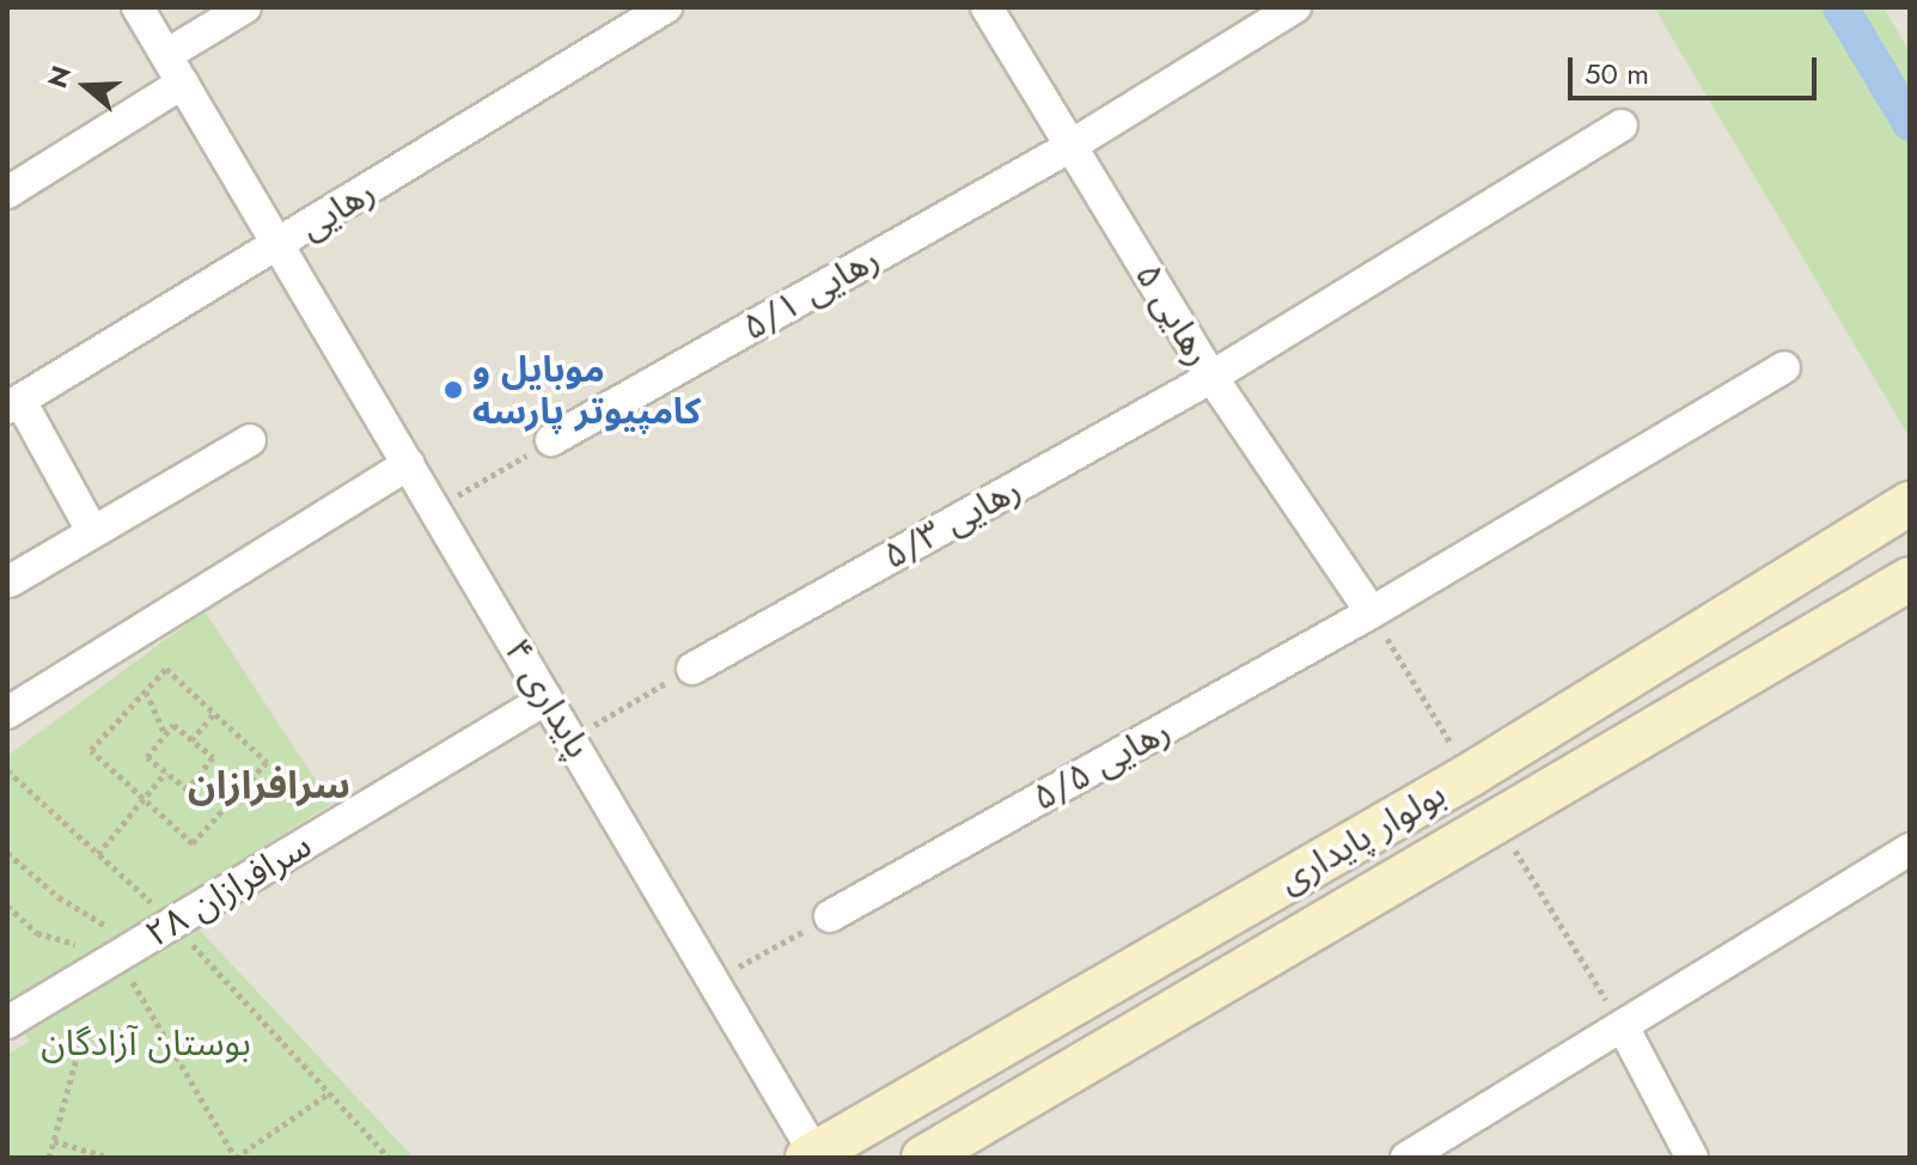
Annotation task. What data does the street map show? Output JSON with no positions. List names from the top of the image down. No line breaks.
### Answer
{"streets":{"street":["رهایی","رهایی ۵/۱","رهایی ۵","رهایی ۵/۳","پایداری ۴","رهایی ۵/۵","بولوار پایداری","سرافرازان ۲۸"]},"crossings":[["رهایی","پایداری ۴"],["رهایی ۵/۱","رهایی ۵"],["رهایی ۵","رهایی ۵/۳"],["رهایی ۵","رهایی ۵/۵"],["پایداری ۴","بولوار پایداری"],["پایداری ۴","سرافرازان ۲۸"]],"districts":["سرافرازان"],"parks":["بوستان آزادگان"],"places":["موبایل و کامپیوتر پارسه"],"scale_bar":"50 m","north":"left"}
